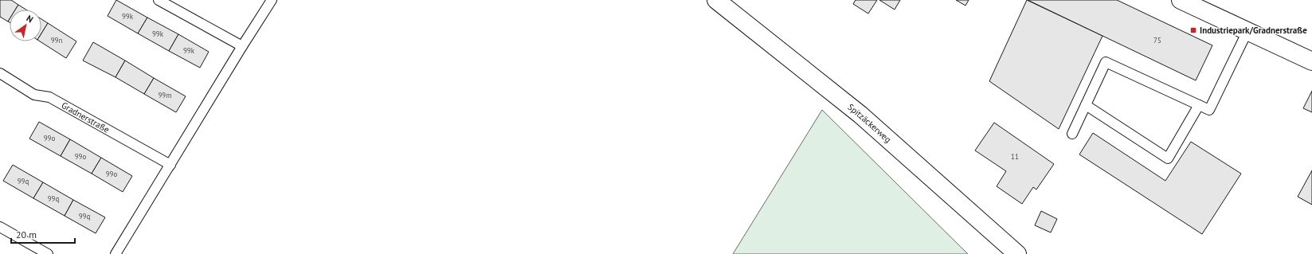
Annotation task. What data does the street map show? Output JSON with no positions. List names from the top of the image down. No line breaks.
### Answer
{"streets":{"street":["Spitzäckerweg"],"lane":["Gradnerstraße"]},"places":{"transit":["Industriepark/Gradnerstraße"]},"house_numbers":["99k","99k","99n","75","99k","99m","99o","99o","11","99o","99q","99q","99q"],"scale_bar":"20 m","north":"top right"}
